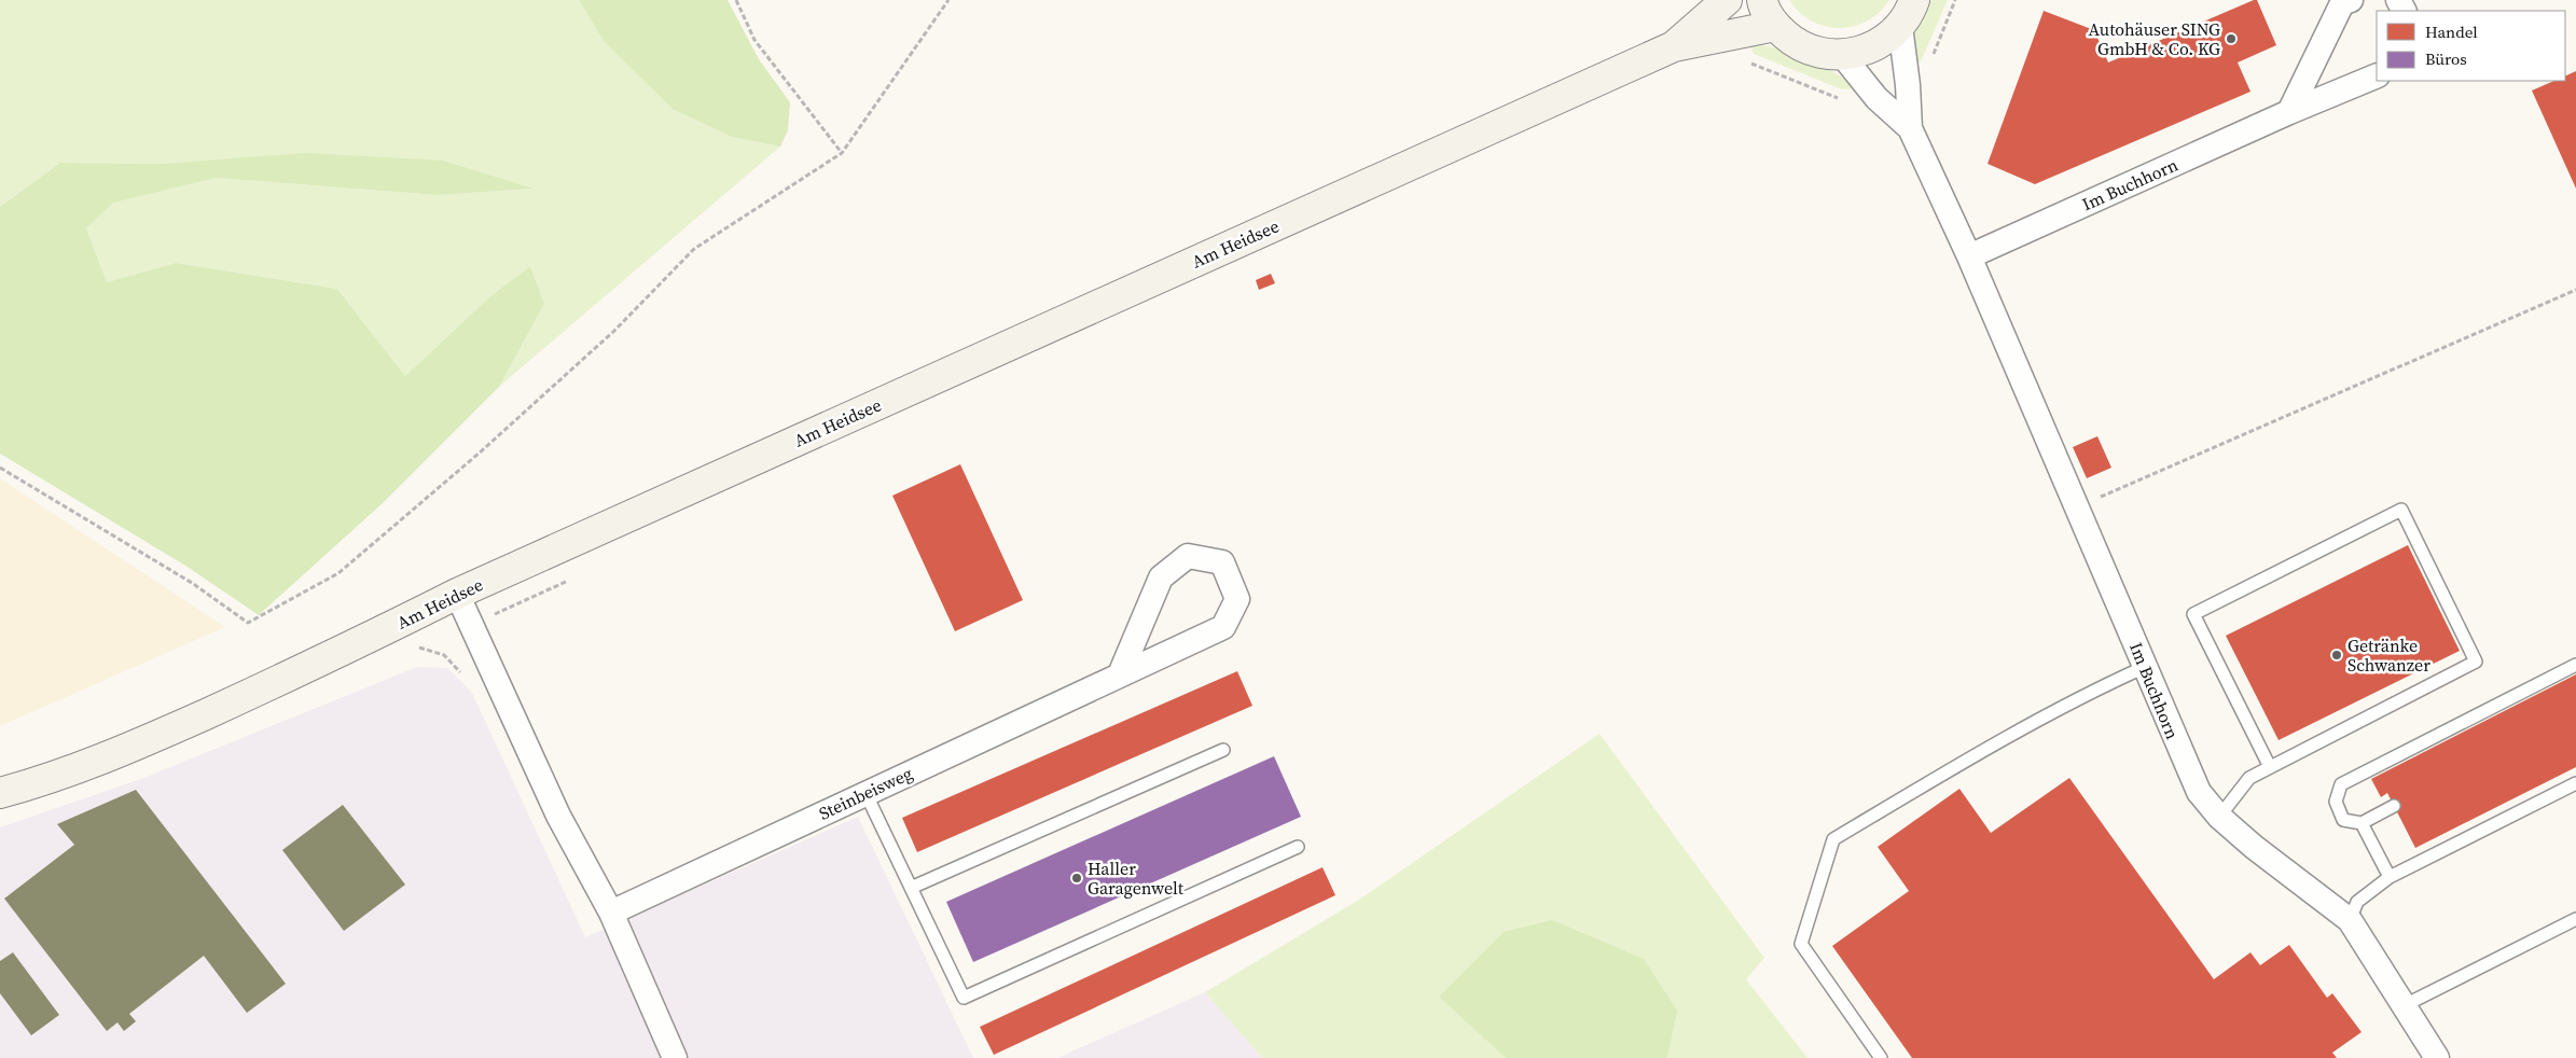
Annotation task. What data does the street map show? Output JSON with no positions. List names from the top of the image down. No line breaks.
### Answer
{"streets":{"main road":["Am Heidsee"],"street":["Im Buchhorn","Steinbeisweg"]},"places":["Autohäuser SING GmbH & Co. KG","Getränke Schwanzer","Haller Garagenwelt"],"legend":["Handel","Büros"]}
